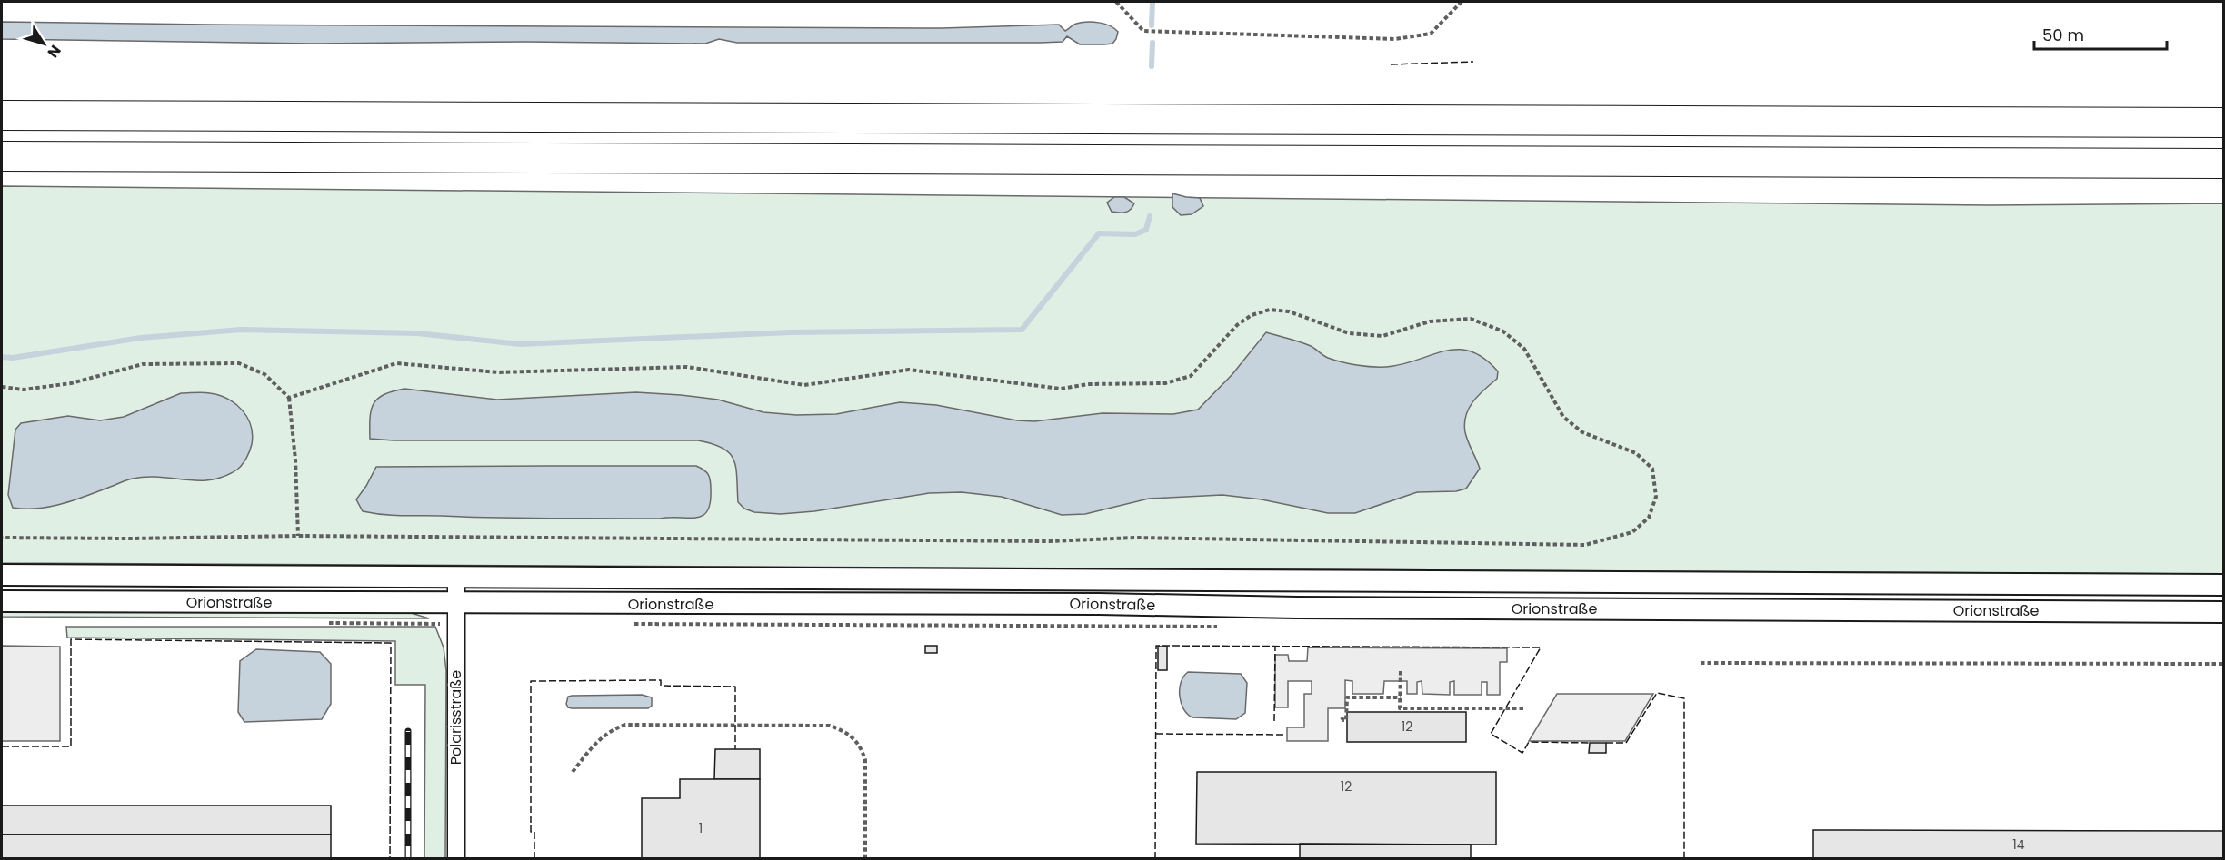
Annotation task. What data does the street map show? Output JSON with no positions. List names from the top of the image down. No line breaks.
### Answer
{"streets":{"street":["Orionstraße","Polarisstraße"]},"crossings":[["Orionstraße","Polarisstraße"]],"house_numbers":["12","12","1","14"],"scale_bar":"50 m","north":"bottom right"}
